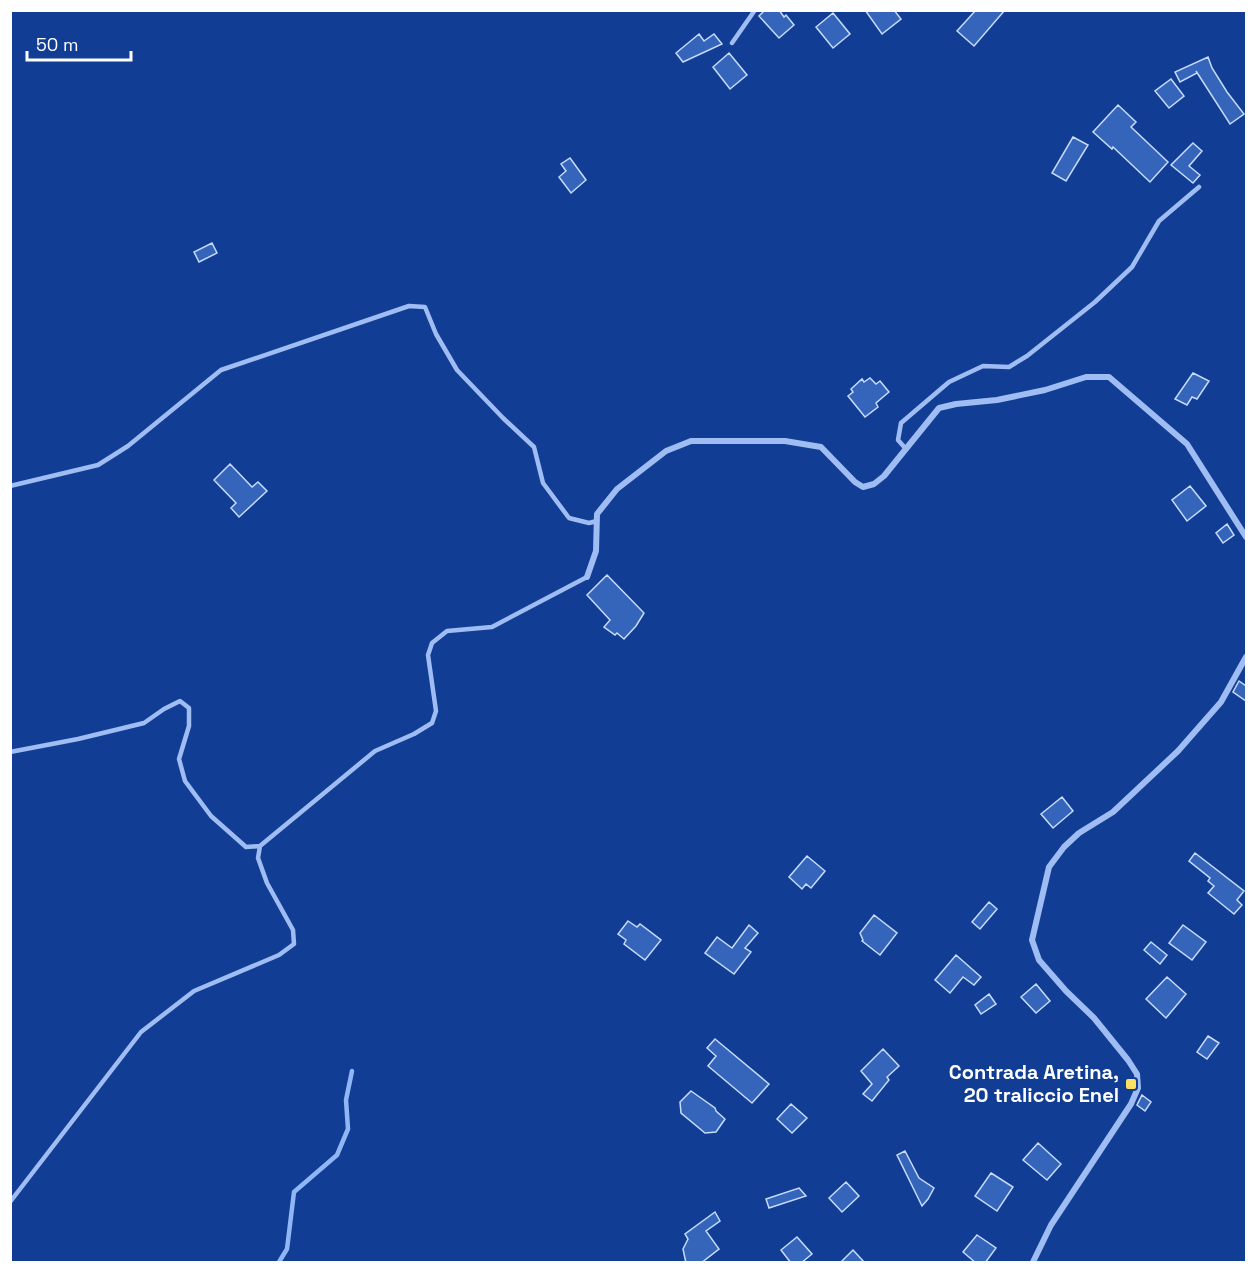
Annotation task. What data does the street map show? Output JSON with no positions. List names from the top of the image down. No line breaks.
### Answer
{"places":{"transit":["Contrada Aretina, 20 traliccio Enel"]},"scale_bar":"50 m"}
